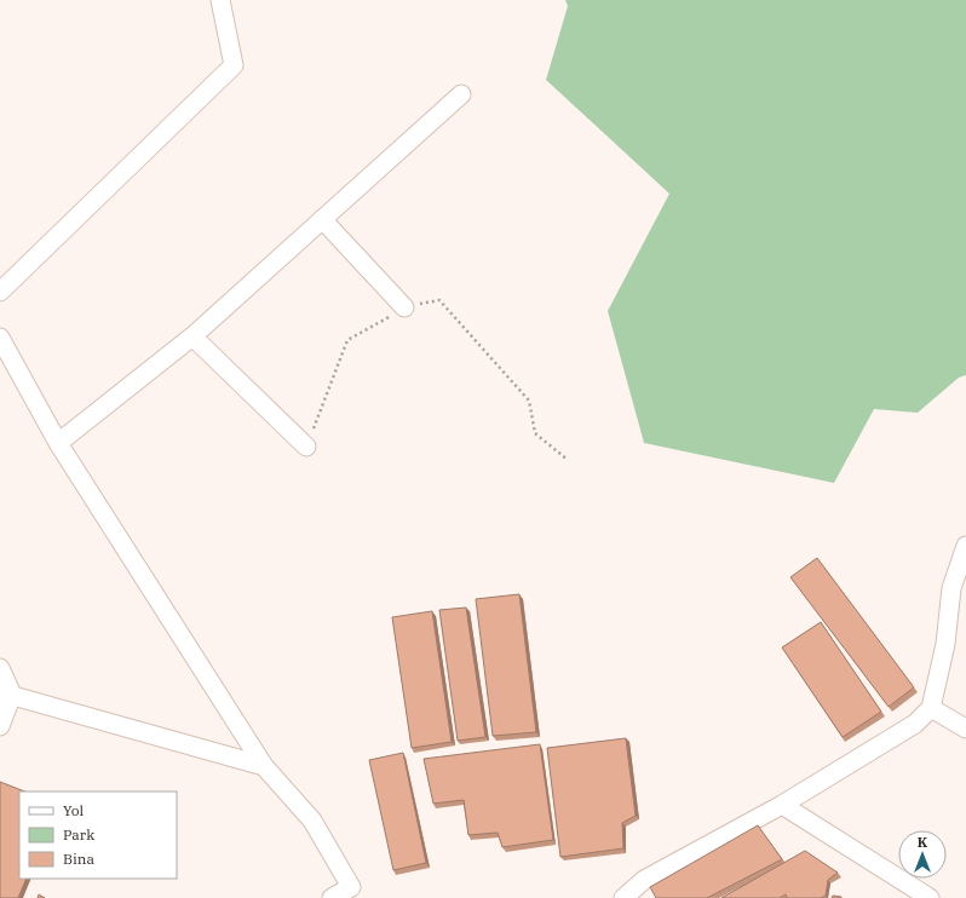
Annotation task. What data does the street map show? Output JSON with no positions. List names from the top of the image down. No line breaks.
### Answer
{"legend":["Yol","Park","Bina"],"north":"top"}
